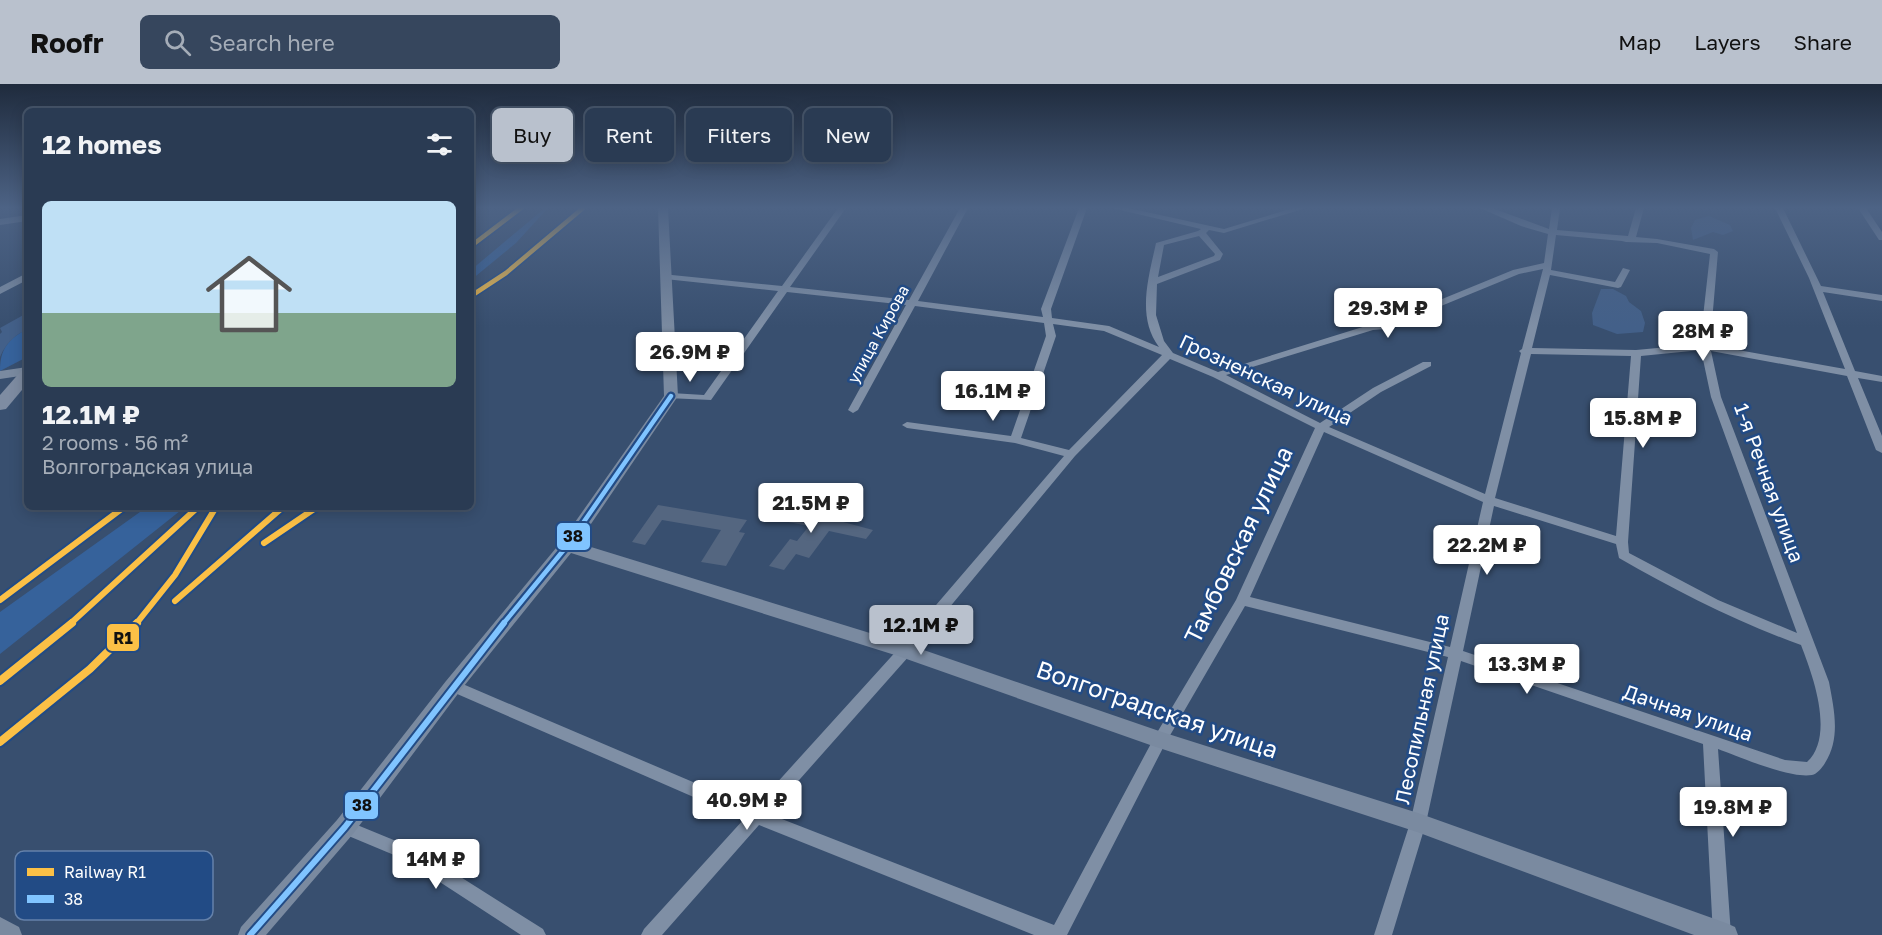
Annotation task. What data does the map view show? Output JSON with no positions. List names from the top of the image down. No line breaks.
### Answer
{"streets":{"street":["улица Кирова","Грозненская улица","1-я Речная улица","Тамбовская улица","Лесопильная улица","Волгоградская улица","Дачная улица"]},"crossings":[["улица Кирова","Грозненская улица"],["Грозненская улица","Тамбовская улица"],["Грозненская улица","Лесопильная улица"],["1-я Речная улица","Дачная улица"],["Тамбовская улица","Волгоградская улица"],["Тамбовская улица","Дачная улица"],["Лесопильная улица","Волгоградская улица"],["Лесопильная улица","Дачная улица"]],"lines":["rail line R1","transit line 38"],"legend":["Railway R1","38"],"page":{"header":"Roofr","search":"Search here","nav":["Map","Layers","Share"],"chip":["Buy","Rent","Filters","New"],"heading":"12 homes","list":[{"name":"12.1M ₽","note":"2 rooms · 56 m² · Волгоградская улица"}],"price":["29.3M ₽","28M ₽","26.9M ₽","16.1M ₽","15.8M ₽","21.5M ₽","22.2M ₽","12.1M ₽","13.3M ₽","40.9M ₽","19.8M ₽","14M ₽"]}}
